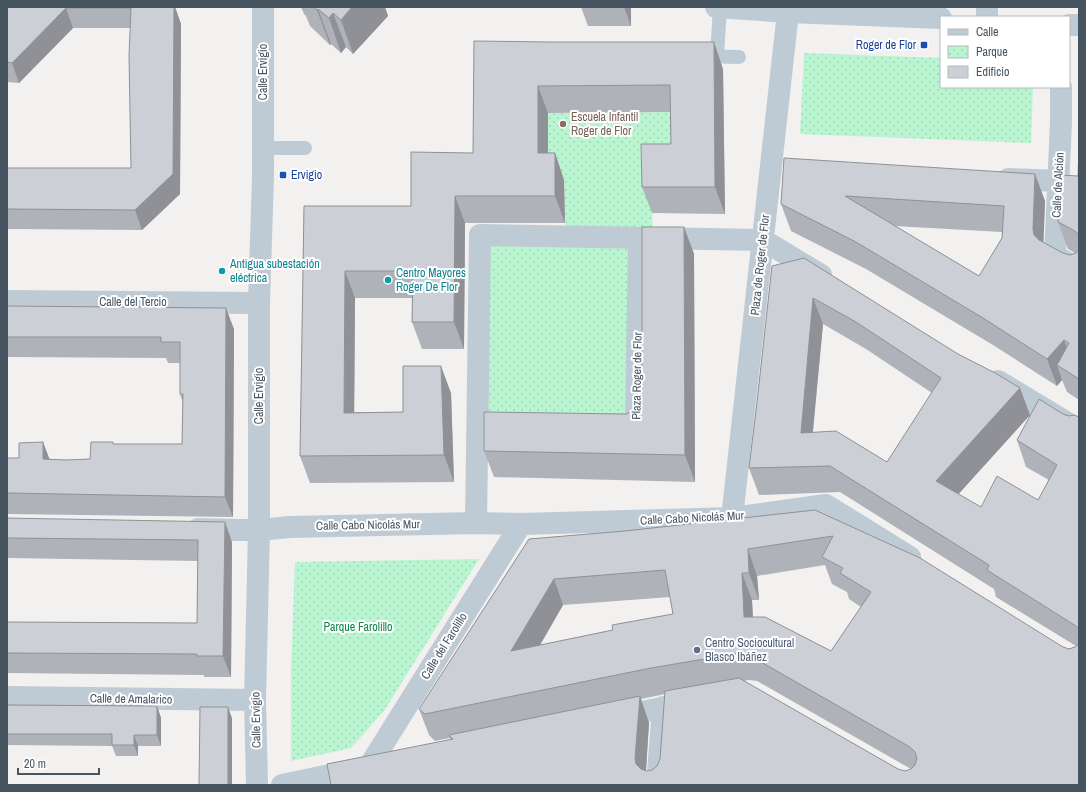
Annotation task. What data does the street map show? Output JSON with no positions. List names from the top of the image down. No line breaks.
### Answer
{"streets":{"street":["Calle Ervigio","Calle de Alción","Plaza de Roger de Flor","Calle del Tercio","Plaza Roger de Flor","Calle Cabo Nicolás Mur","Calle del Farolillo","Calle de Amalarico"]},"crossings":[["Calle Ervigio","Calle del Tercio"],["Calle Ervigio","Calle Cabo Nicolás Mur"],["Calle Ervigio","Calle de Amalarico"],["Plaza de Roger de Flor","Calle Cabo Nicolás Mur"],["Calle Cabo Nicolás Mur","Calle del Farolillo"]],"parks":["Parque Farolillo"],"places":{"transit":["Roger de Flor","Ervigio"],"other":["Escuela Infantil Roger de Flor","Antigua subestación eléctrica","Centro Mayores Roger De Flor","Centro Sociocultural Blasco Ibáñez"]},"legend":["Calle","Parque","Edificio"],"scale_bar":"20 m"}
